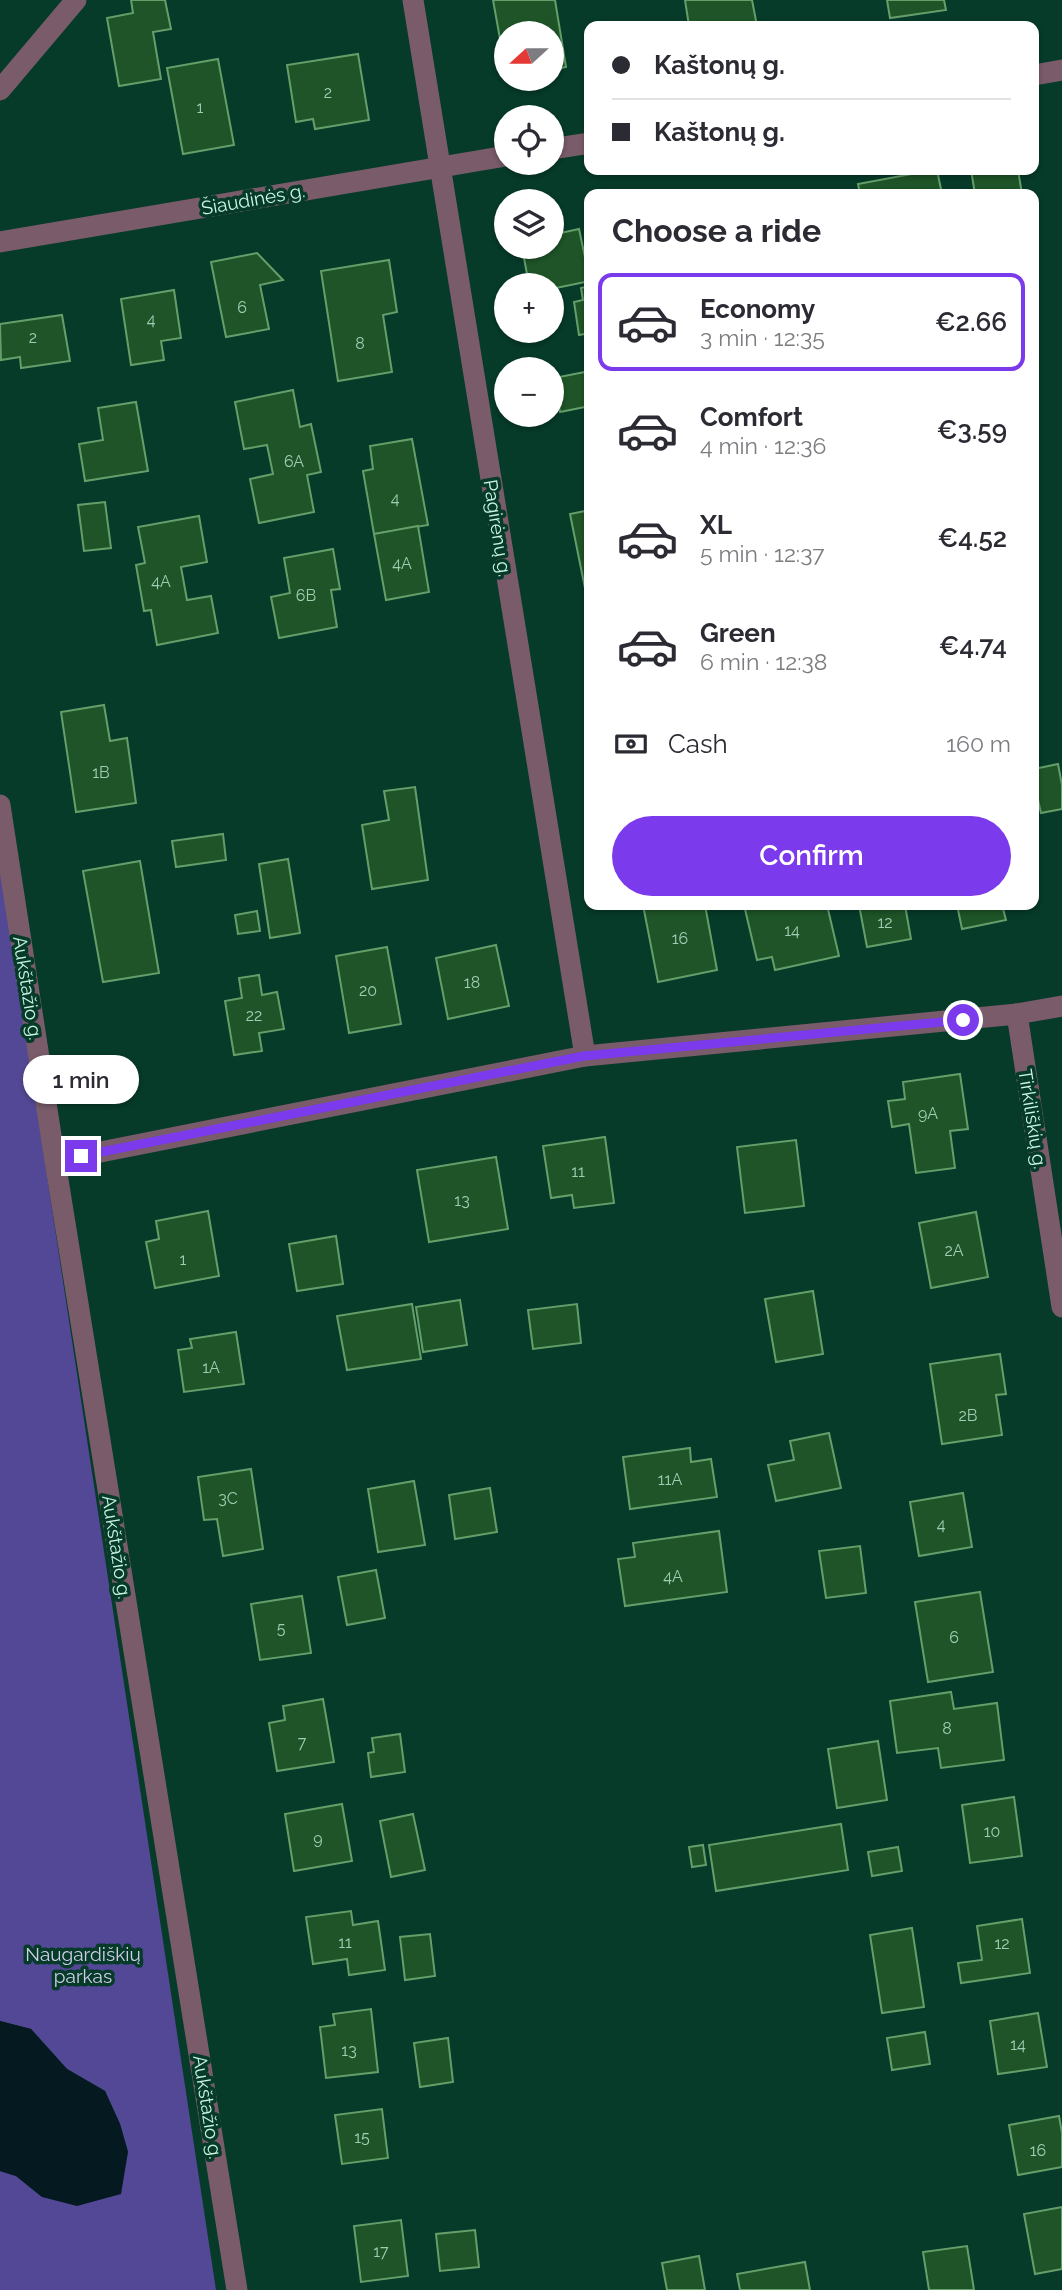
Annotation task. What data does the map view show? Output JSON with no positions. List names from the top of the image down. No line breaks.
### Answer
{"streets":{"street":["Šiaudinės g.","Pagirėnų g.","Aukštažio g.","Tirkiliškių g."]},"crossings":[["Šiaudinės g.","Pagirėnų g."]],"parks":["Naugardiškių parkas"],"house_numbers":["2","1","6","4","2","8","6A","4","4A","4A","6B","1B","12","14","16","18","20","22","9A","11","13","2A","1","1A","2B","11A","3C","4","4A","5","6","8","7","10","9","11","12","14","13","15","16","17"],"north":"left","page":{"map_buttons":["+","−"],"banner":["Kaštonų g.","Kaštonų g."],"heading":"Choose a ride","list":[{"name":"Economy","note":"3 min · 12:35","value":"€2.66"},{"name":"Comfort","note":"4 min · 12:36","value":"€3.59"},{"name":"XL","note":"5 min · 12:37","value":"€4.52"},{"name":"Green","note":"6 min · 12:38","value":"€4.74"}],"pay":["Cash","160 m"],"buttons":"Confirm","bubble":"1 min"}}
